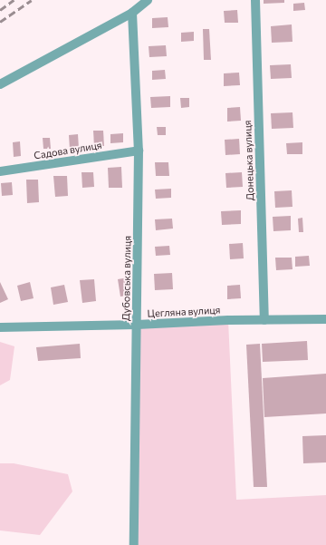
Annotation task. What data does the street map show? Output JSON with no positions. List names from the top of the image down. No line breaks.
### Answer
{"streets":{"street":["Садова вулиця","Донецька вулиця","Дубовська вулиця","Цегляна вулиця"]},"crossings":[["Садова вулиця","Дубовська вулиця"],["Донецька вулиця","Цегляна вулиця"],["Дубовська вулиця","Цегляна вулиця"]]}
